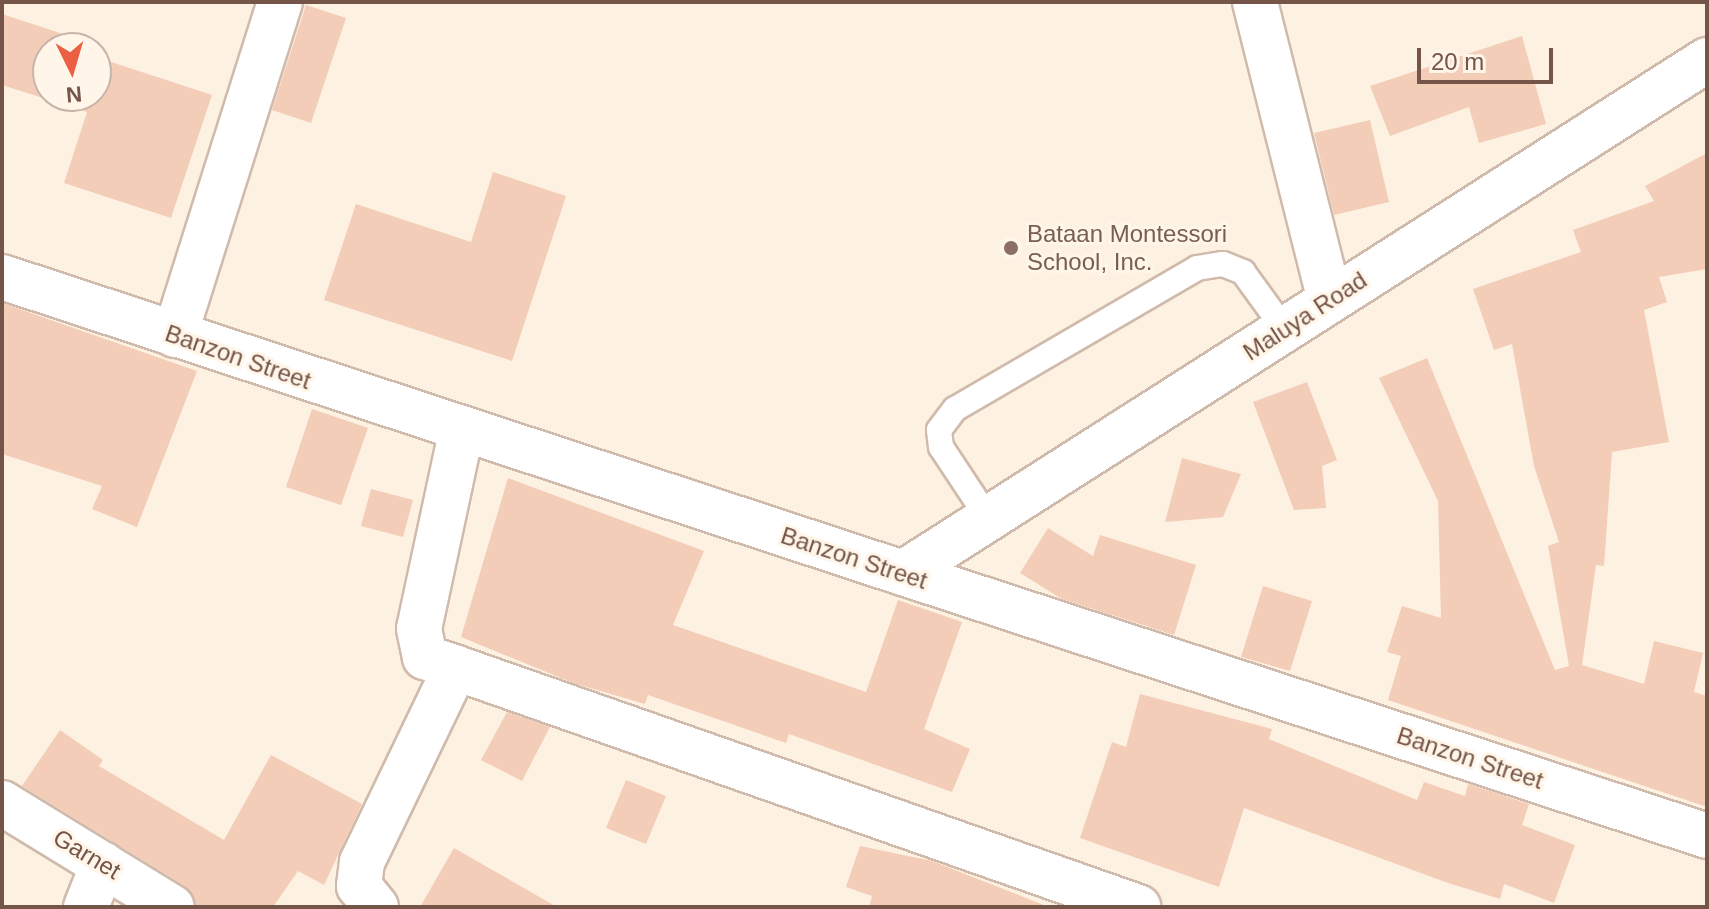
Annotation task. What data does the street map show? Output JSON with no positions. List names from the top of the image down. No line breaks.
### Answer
{"streets":{"street":["Maluya Road","Banzon Street","Garnet"]},"crossings":[["Maluya Road","Banzon Street"]],"places":["Bataan Montessori School, Inc."],"scale_bar":"20 m","north":"bottom"}
